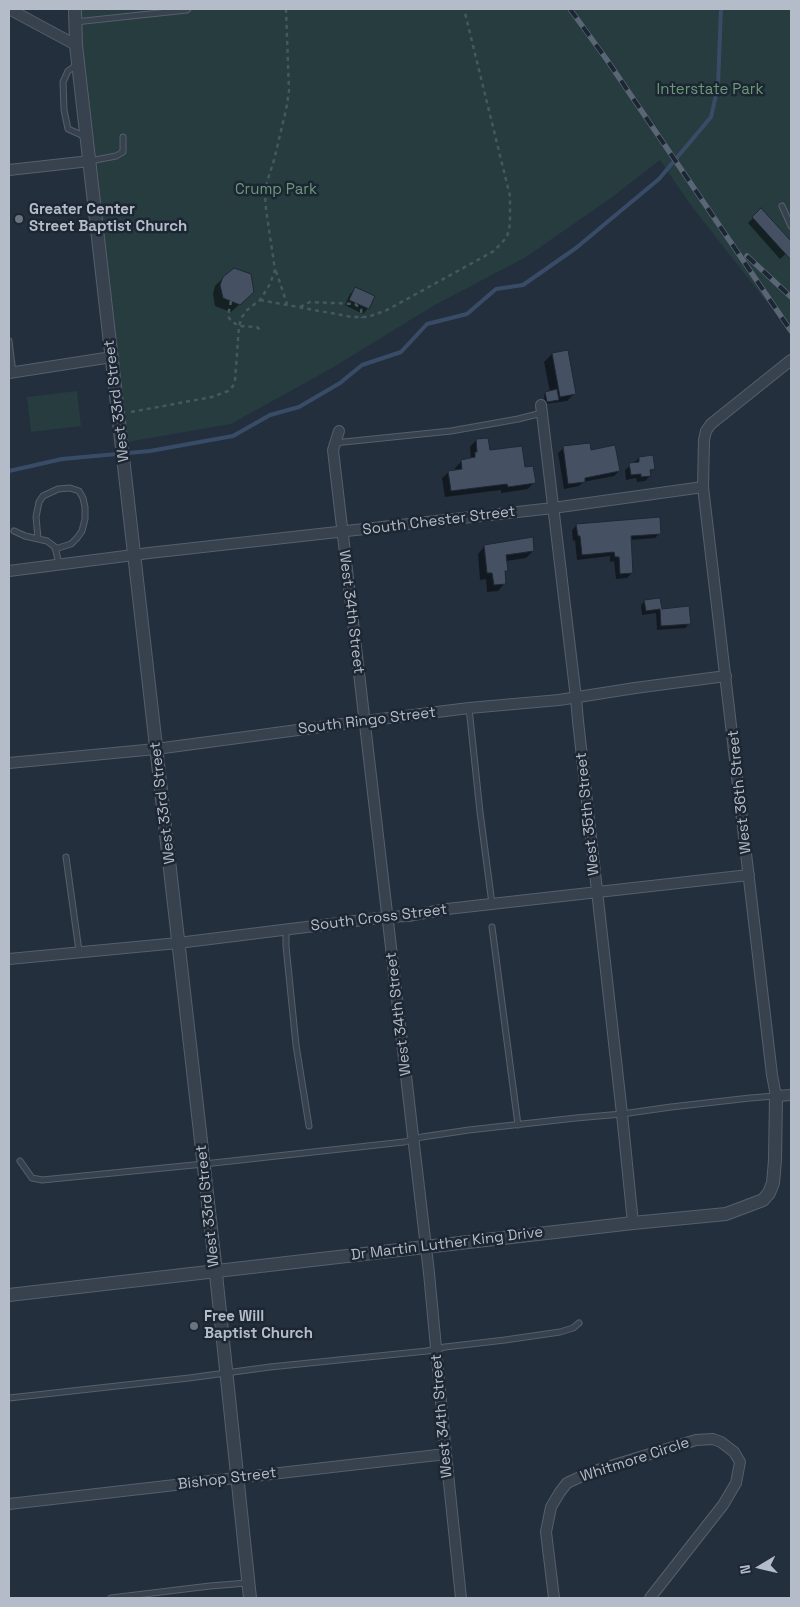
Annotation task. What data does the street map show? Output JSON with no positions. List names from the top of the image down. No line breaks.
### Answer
{"streets":{"street":["West 33rd Street","South Chester Street","West 34th Street","South Ringo Street","West 36th Street","West 35th Street","South Cross Street","Dr Martin Luther King Drive","Whitmore Circle","Bishop Street"]},"crossings":[["West 33rd Street","South Chester Street"],["West 33rd Street","South Ringo Street"],["West 33rd Street","South Cross Street"],["West 33rd Street","Dr Martin Luther King Drive"],["West 33rd Street","Bishop Street"],["South Chester Street","West 34th Street"],["South Chester Street","West 36th Street"],["South Chester Street","West 35th Street"],["West 34th Street","South Ringo Street"],["West 34th Street","South Cross Street"],["West 34th Street","Dr Martin Luther King Drive"],["West 34th Street","Bishop Street"],["South Ringo Street","West 36th Street"],["South Ringo Street","West 35th Street"],["West 36th Street","South Cross Street"],["West 36th Street","Dr Martin Luther King Drive"],["West 35th Street","South Cross Street"],["West 35th Street","Dr Martin Luther King Drive"]],"parks":["Interstate Park","Crump Park"],"places":["Greater Center Street Baptist Church","Free Will Baptist Church"],"north":"left"}
